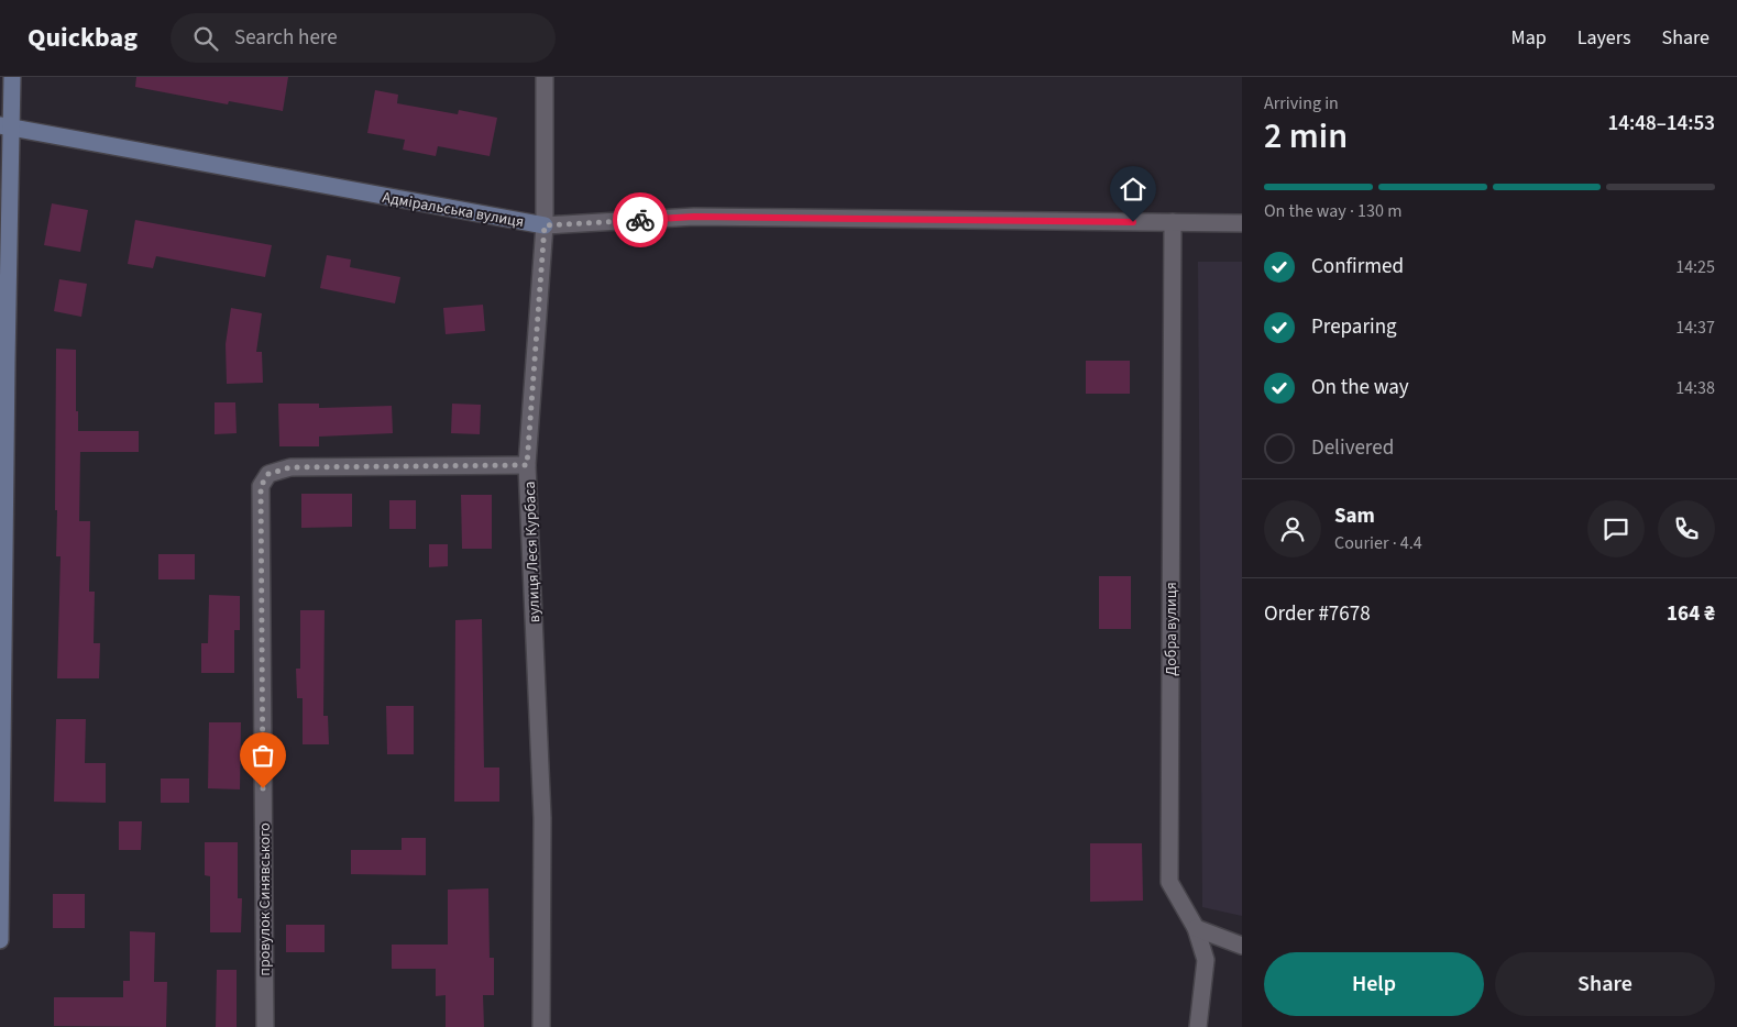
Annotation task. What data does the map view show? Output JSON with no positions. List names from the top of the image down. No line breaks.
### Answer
{"streets":{"street":["Адміральська вулиця","вулиця Леся Курбаса","Добра вулиця","провулок Синявського"]},"crossings":[["Адміральська вулиця","вулиця Леся Курбаса"],["Адміральська вулиця","Добра вулиця"],["вулиця Леся Курбаса","провулок Синявського"]],"page":{"header":"Quickbag","search":"Search here","nav":["Map","Layers","Share"],"heading":["2 min","Arriving in","14:48–14:53"],"panel":["Sam","Courier · 4.4","Order #7678","164 ₴"],"bar":"On the way · 130 m","list":[["Confirmed","14:25"],["Preparing","14:37"],["On the way","14:38"],"Delivered"],"buttons":["Help","Share"]}}
